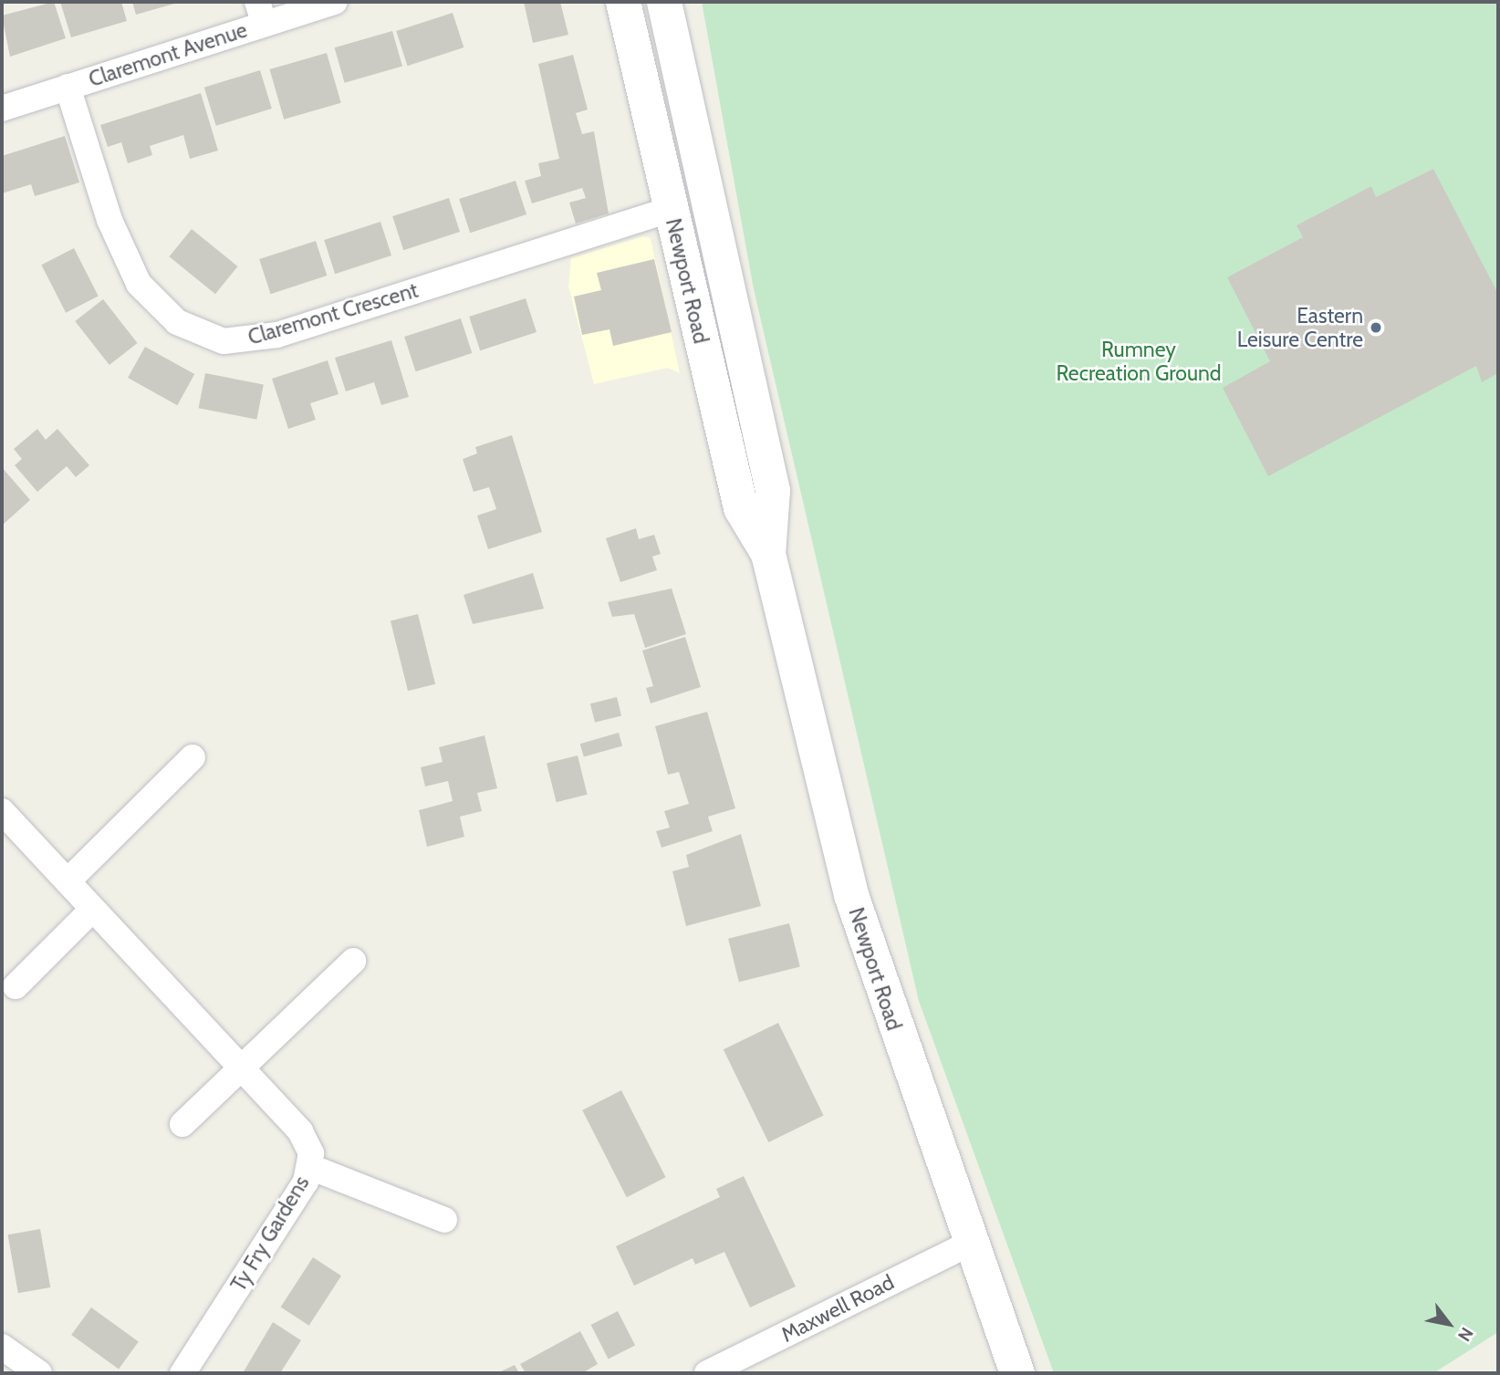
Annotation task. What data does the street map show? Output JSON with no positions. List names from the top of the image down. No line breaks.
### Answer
{"streets":{"main road":["Newport Road"],"street":["Claremont Avenue","Claremont Crescent","Ty Fry Gardens","Maxwell Road"]},"crossings":[["Claremont Avenue","Claremont Crescent"],["Newport Road","Claremont Crescent"],["Newport Road","Maxwell Road"]],"parks":["Rumney Recreation Ground"],"places":["Eastern Leisure Centre"],"north":"bottom right"}
